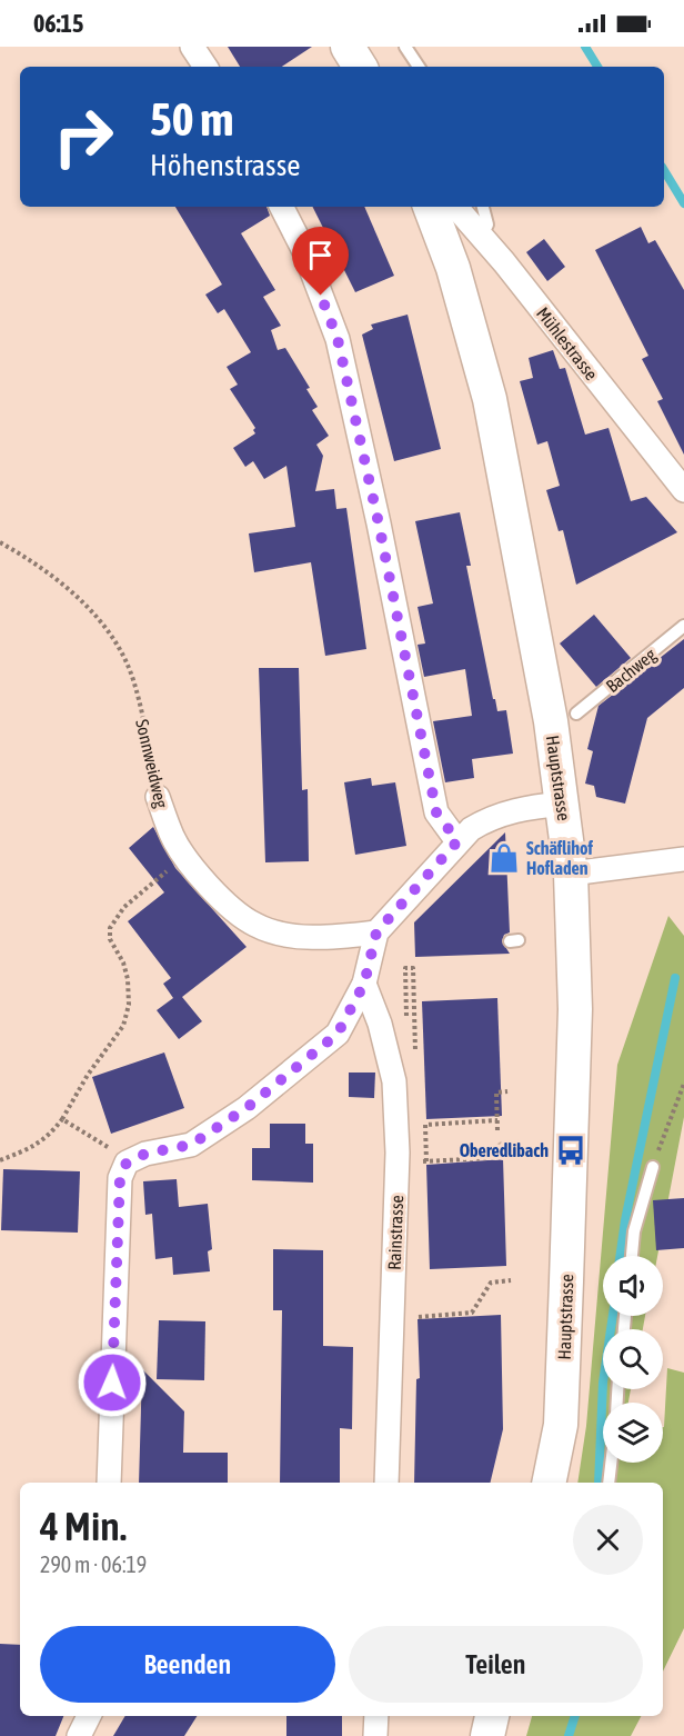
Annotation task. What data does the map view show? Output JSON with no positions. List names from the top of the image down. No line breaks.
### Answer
{"streets":{"street":["Mühlestrasse","Sonnweidweg","Hauptstrasse","Rainstrasse"],"lane":["Bachweg"]},"places":{"shop":["Schäflihof Hofladen"],"bus stop":["Oberedlibach"]},"page":{"status":"06:15","turn":["50 m","Höhenstrasse"],"heading":["4 Min.","290 m · 06:19"],"buttons":["Beenden","Teilen"]}}
